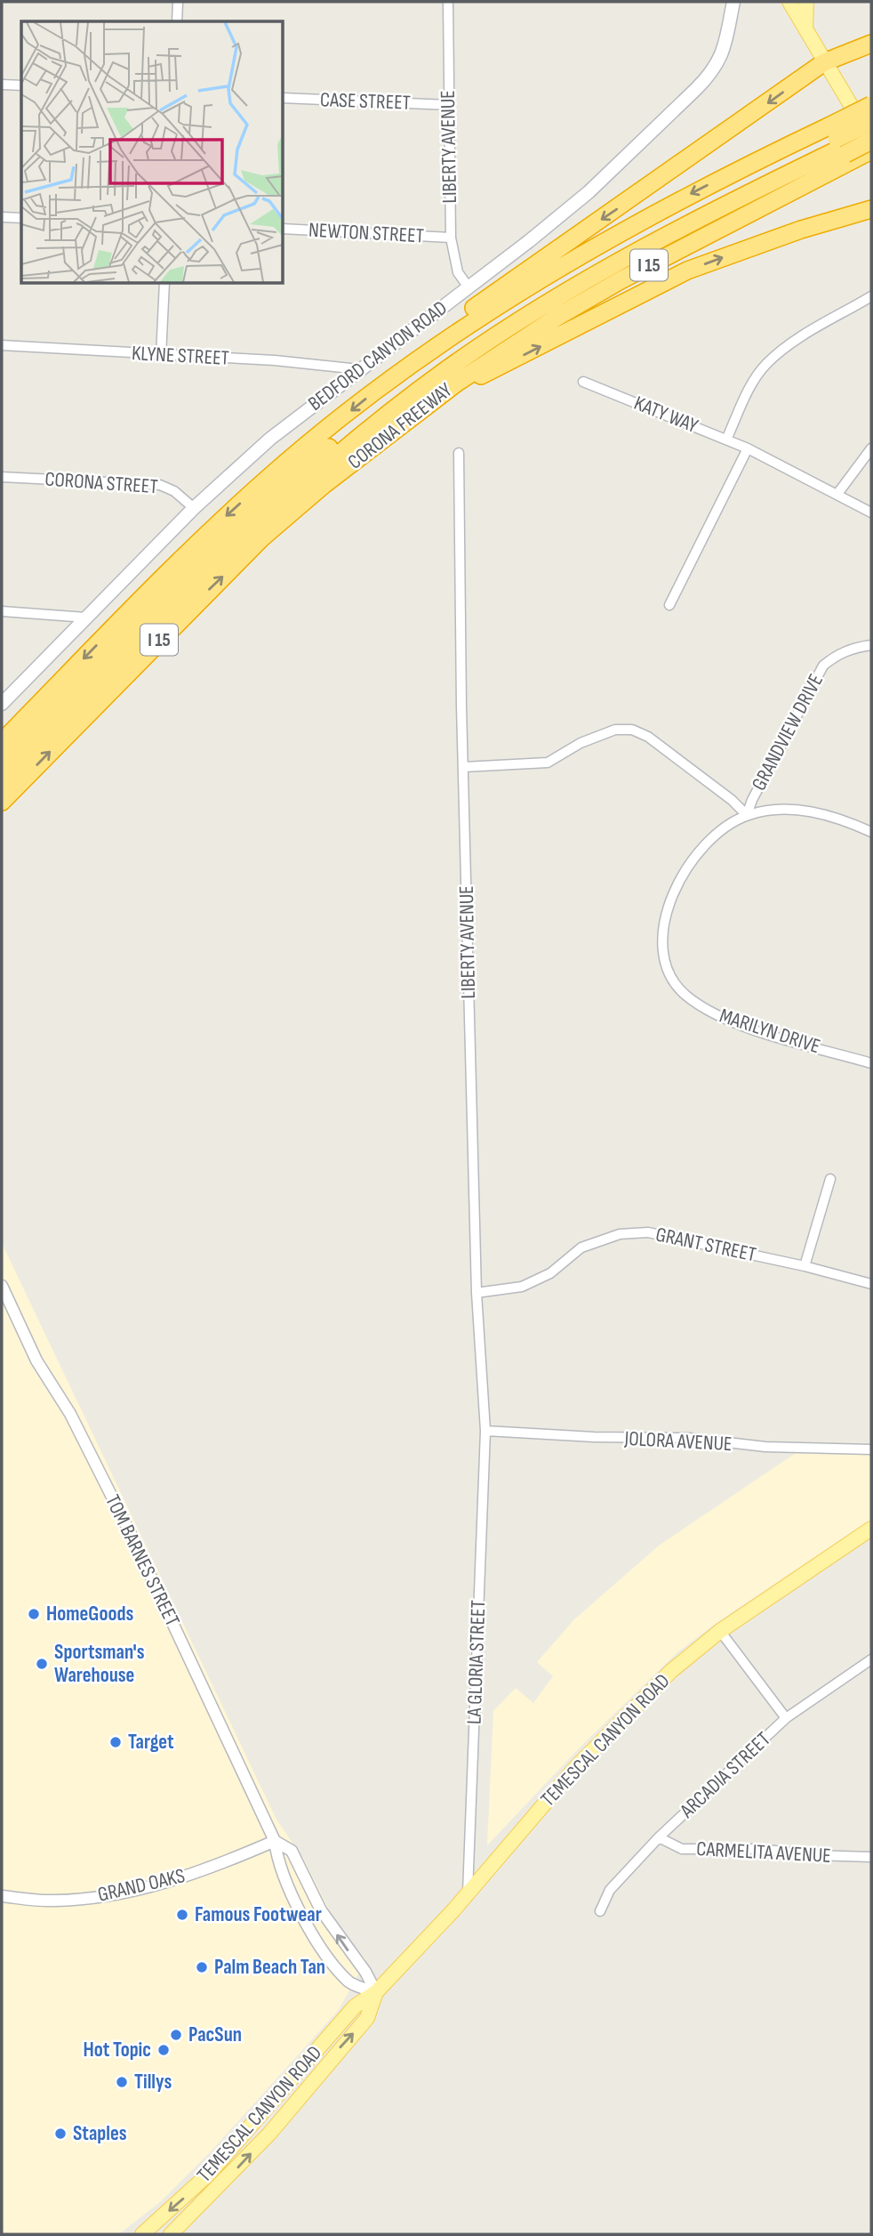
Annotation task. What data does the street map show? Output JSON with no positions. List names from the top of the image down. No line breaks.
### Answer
{"streets":{"highway":["I 15","CORONA FREEWAY"],"main road":["BEDFORD CANYON ROAD","TEMESCAL CANYON ROAD"],"street":["CASE STREET","LIBERTY AVENUE","NEWTON STREET","KLYNE STREET","KATY WAY","CORONA STREET","GRANDVIEW DRIVE","MARILYN DRIVE","GRANT STREET","JOLORA AVENUE","TOM BARNES STREET","LA GLORIA STREET","ARCADIA STREET","CARMELITA AVENUE","GRAND OAKS"]},"crossings":[["CASE STREET","LIBERTY AVENUE"],["LIBERTY AVENUE","NEWTON STREET"],["LIBERTY AVENUE","BEDFORD CANYON ROAD"],["LIBERTY AVENUE","GRANT STREET"],["LIBERTY AVENUE","JOLORA AVENUE"],["LIBERTY AVENUE","LA GLORIA STREET"],["KLYNE STREET","BEDFORD CANYON ROAD"],["BEDFORD CANYON ROAD","CORONA STREET"],["GRANDVIEW DRIVE","MARILYN DRIVE"],["JOLORA AVENUE","LA GLORIA STREET"],["TOM BARNES STREET","TEMESCAL CANYON ROAD"],["TOM BARNES STREET","GRAND OAKS"],["LA GLORIA STREET","TEMESCAL CANYON ROAD"],["ARCADIA STREET","CARMELITA AVENUE"]],"places":["HomeGoods","Sportsman's Warehouse","Target","Famous Footwear","Palm Beach Tan","PacSun","Hot Topic","Tillys","Staples"]}
